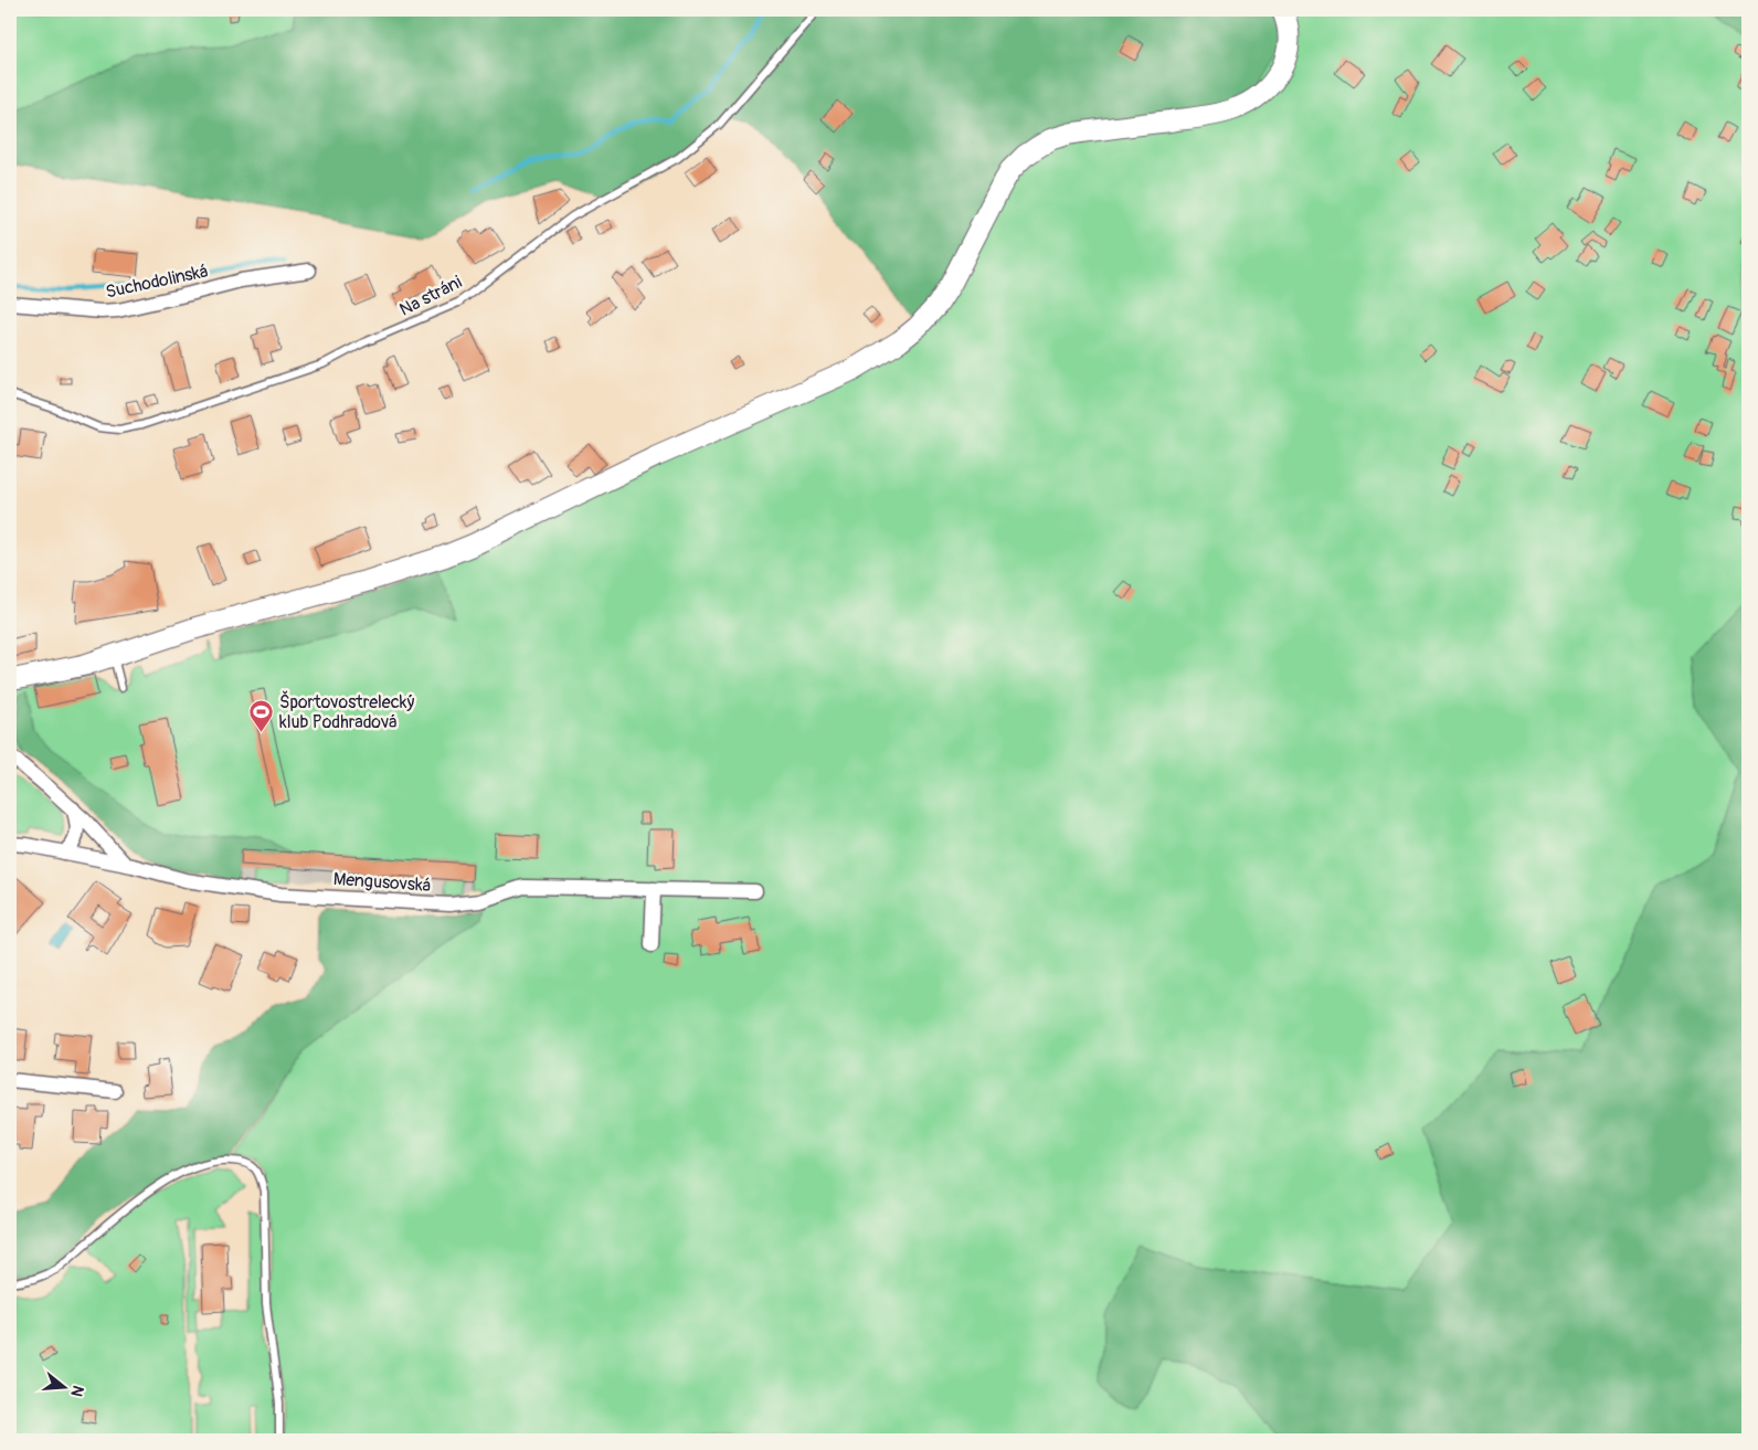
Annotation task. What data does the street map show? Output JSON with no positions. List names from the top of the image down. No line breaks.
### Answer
{"streets":{"street":["Suchodolinská","Mengusovská"],"lane":["Na stráni"]},"places":{"sports":["Športovostrelecký klub Podhradová"]},"north":"right"}
